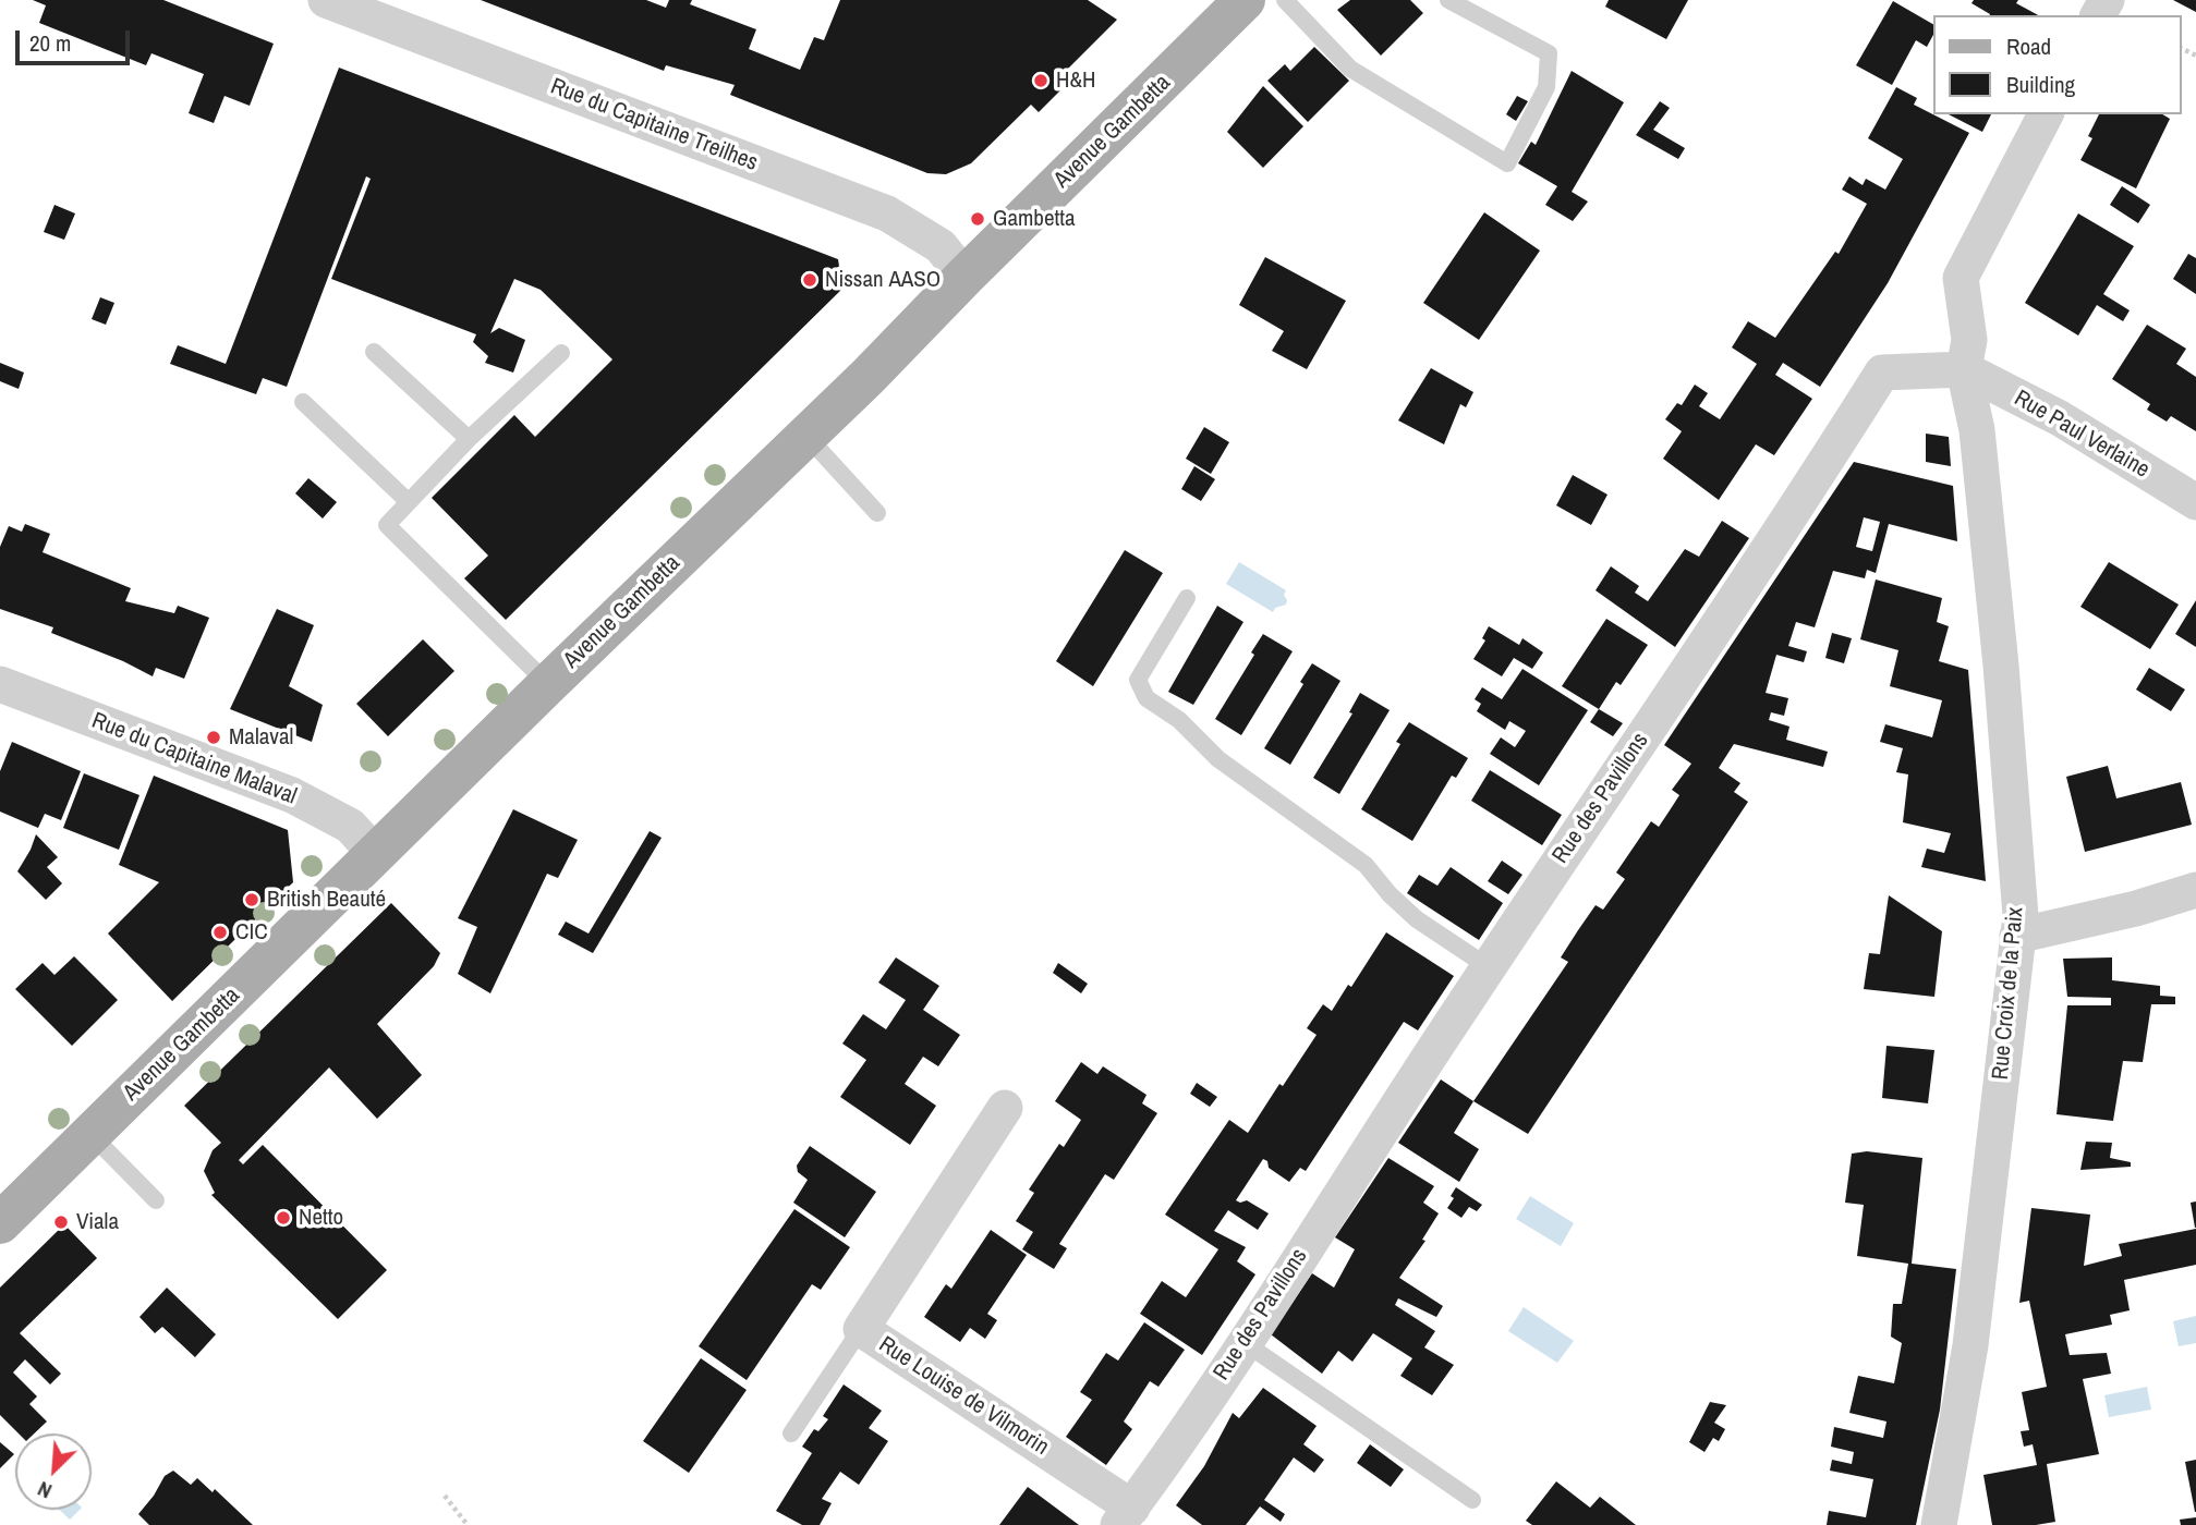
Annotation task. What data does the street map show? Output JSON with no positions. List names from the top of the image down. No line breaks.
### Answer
{"streets":{"main road":["Avenue Gambetta"],"street":["Rue du Capitaine Treilhes","Rue Paul Verlaine","Rue du Capitaine Malaval","Rue des Pavillons","Rue Croix de la Paix","Rue Louise de Vilmorin"]},"crossings":[["Rue du Capitaine Treilhes","Avenue Gambetta"],["Avenue Gambetta","Rue du Capitaine Malaval"],["Rue Paul Verlaine","Rue des Pavillons"],["Rue Paul Verlaine","Rue Croix de la Paix"],["Rue des Pavillons","Rue Croix de la Paix"],["Rue des Pavillons","Rue Louise de Vilmorin"]],"places":["H&H","Gambetta","Nissan AASO","Malaval","British Beauté","CIC","Netto","Viala"],"legend":["Road","Building"],"scale_bar":"20 m","north":"bottom left"}
